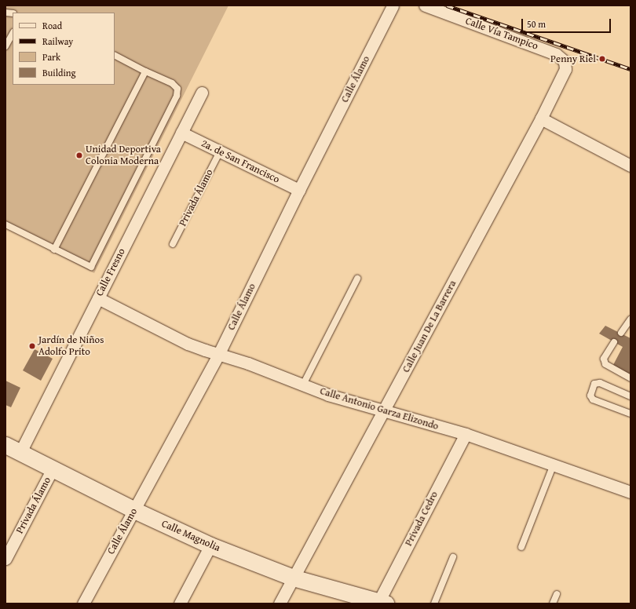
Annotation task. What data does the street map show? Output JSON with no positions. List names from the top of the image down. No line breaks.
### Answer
{"streets":{"street":["Calle Vía Tampico","Calle Álamo","2a. de San Francisco","Privada Álamo","Calle Fresno","Calle Juan De La Barrera","Calle Antonio Garza Elizondo","Privada Cedro","Calle Magnolia"]},"crossings":[["Calle Vía Tampico","Calle Juan De La Barrera"],["Calle Álamo","2a. de San Francisco"],["Calle Álamo","Calle Antonio Garza Elizondo"],["Calle Álamo","Calle Magnolia"],["2a. de San Francisco","Privada Álamo"],["2a. de San Francisco","Calle Fresno"],["Privada Álamo","Calle Magnolia"],["Calle Fresno","Calle Antonio Garza Elizondo"],["Calle Fresno","Calle Magnolia"],["Calle Juan De La Barrera","Calle Antonio Garza Elizondo"],["Calle Juan De La Barrera","Calle Magnolia"],["Calle Antonio Garza Elizondo","Privada Cedro"],["Privada Cedro","Calle Magnolia"]],"places":["Penny Riel","Unidad Deportiva Colonia Moderna","Jardín de Niños Adolfo Prito"],"legend":["Road","Railway","Park","Building"],"scale_bar":"50 m"}
